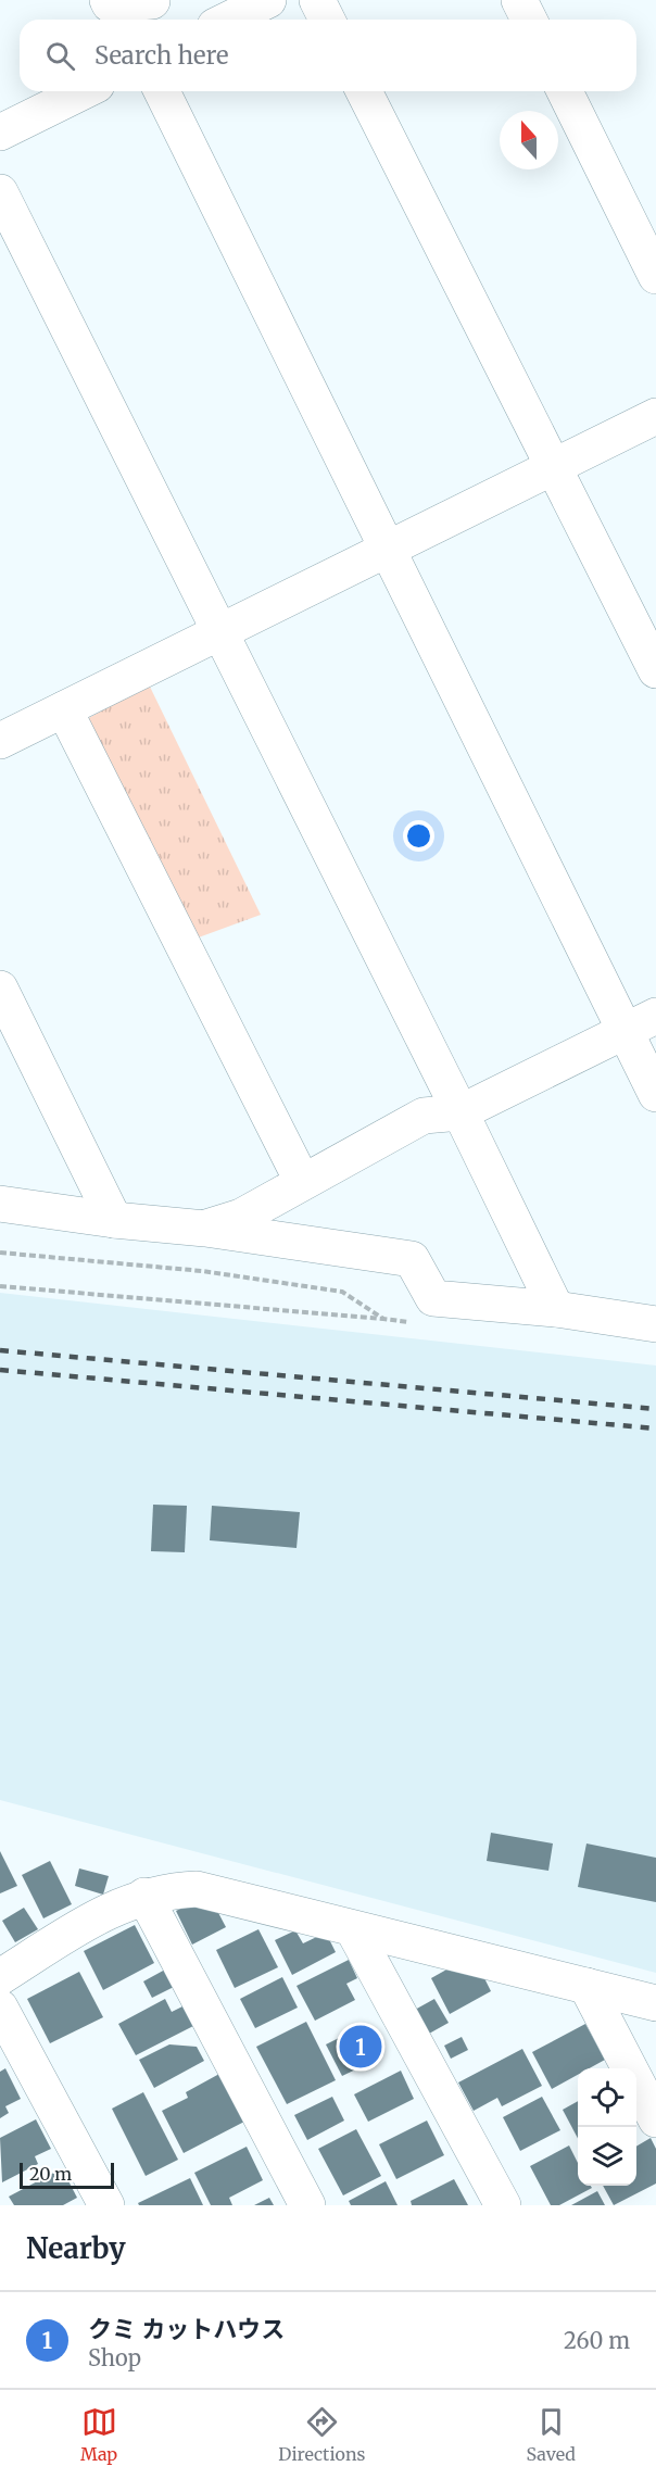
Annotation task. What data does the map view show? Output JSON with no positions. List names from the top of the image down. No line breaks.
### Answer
{"scale_bar":"20 m","north":"top","page":{"search":"Search here","pins":"1","scale":"20 m","heading":"Nearby","list":[{"mark":"1","name":"クミ カットハウス","note":"Shop","value":"260 m"}],"nav":["Map","Directions","Saved"]}}
